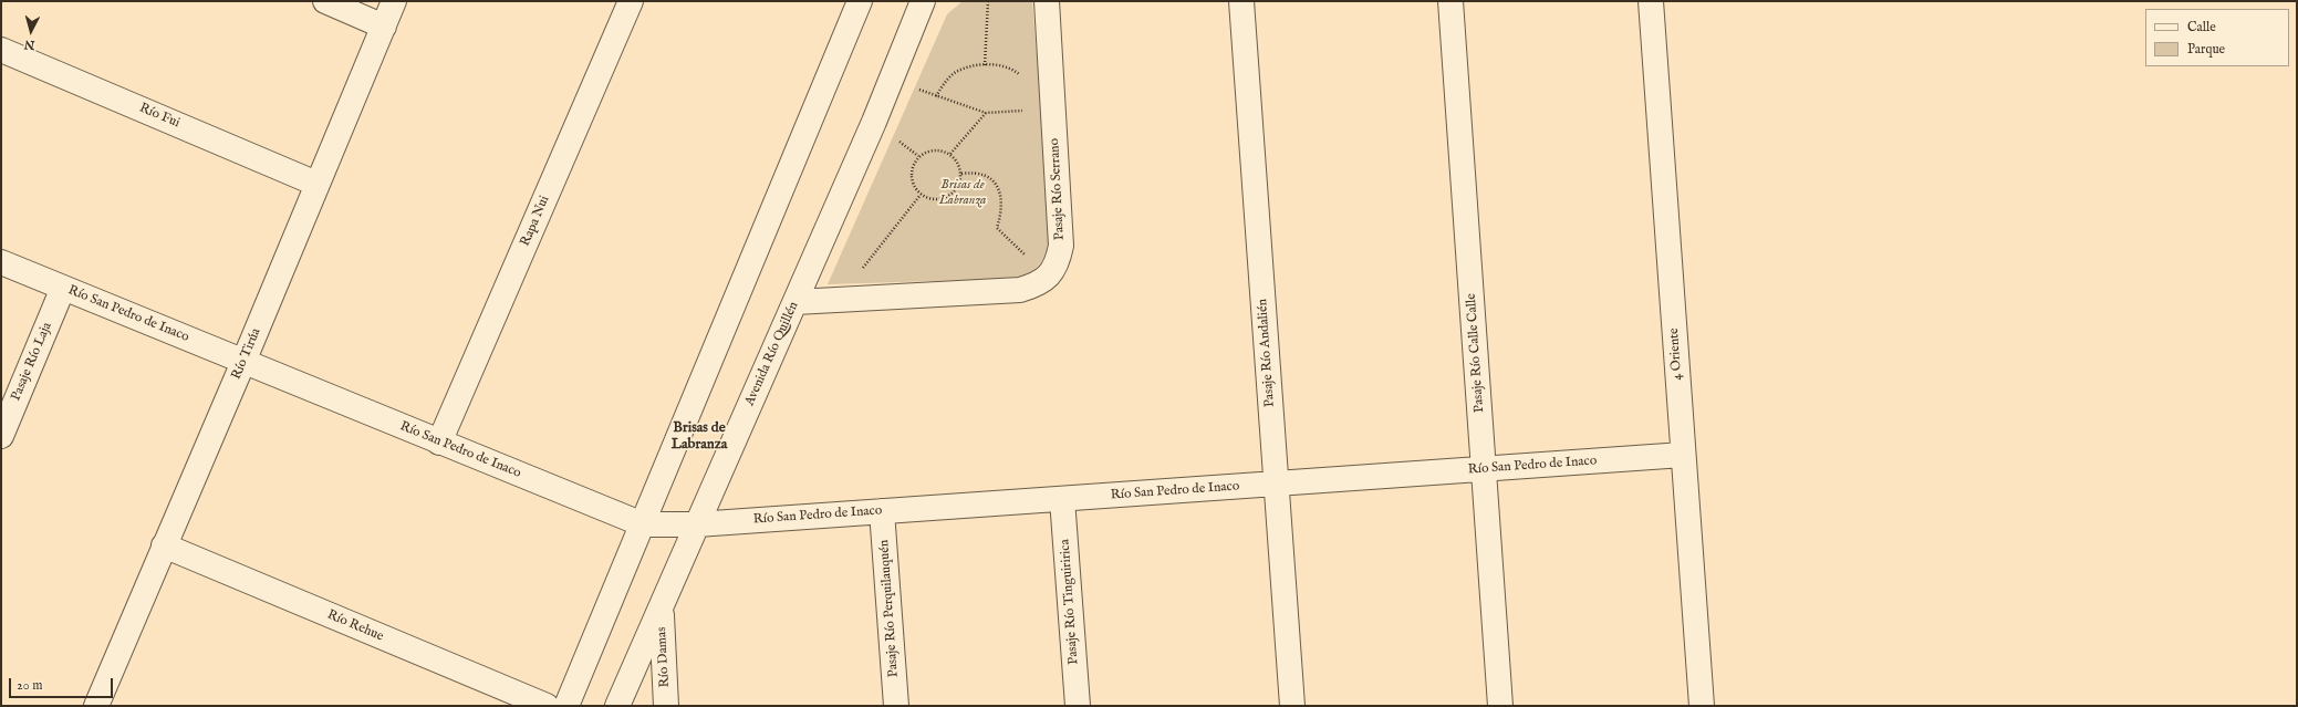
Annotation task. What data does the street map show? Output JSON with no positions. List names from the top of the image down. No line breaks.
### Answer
{"streets":{"street":["Río Fui","Pasaje Río Serrano","Rapa Nui","Río San Pedro de Inaco","Pasaje Río Andalién","Pasaje Río Calle Calle","Río Tirúa","Avenida Río Quillén","4 Oriente","Pasaje Río Laja","Pasaje Río Tinguiririca","Pasaje Río Perquilauquén","Río Rehue","Río Damas"]},"crossings":[["Río Fui","Río Tirúa"],["Rapa Nui","Río San Pedro de Inaco"],["Río San Pedro de Inaco","Pasaje Río Andalién"],["Río San Pedro de Inaco","Pasaje Río Calle Calle"],["Río San Pedro de Inaco","Río Tirúa"],["Río San Pedro de Inaco","Avenida Río Quillén"],["Río San Pedro de Inaco","4 Oriente"],["Río San Pedro de Inaco","Pasaje Río Laja"],["Río San Pedro de Inaco","Pasaje Río Tinguiririca"],["Río San Pedro de Inaco","Pasaje Río Perquilauquén"],["Río Tirúa","Río Rehue"],["Avenida Río Quillén","Río Damas"]],"districts":["Brisas de Labranza"],"parks":["Brisas de Labranza"],"legend":["Calle","Parque"],"scale_bar":"20 m","north":"bottom"}
